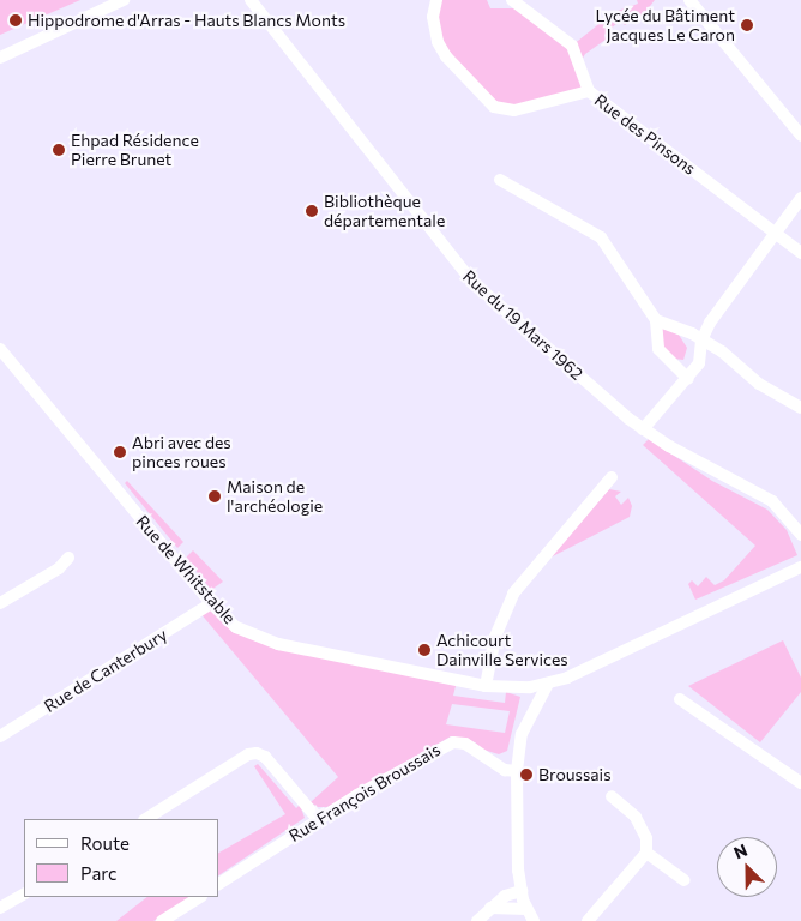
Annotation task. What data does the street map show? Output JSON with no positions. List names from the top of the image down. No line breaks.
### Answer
{"streets":{"street":["Rue des Pinsons","Rue du 19 Mars 1962","Rue de Whitstable","Rue de Canterbury","Rue François Broussais"]},"crossings":[["Rue de Whitstable","Rue de Canterbury"]],"places":["Hippodrome d'Arras - Hauts Blancs Monts","Lycée du Bâtiment Jacques Le Caron","Ehpad Résidence Pierre Brunet","Bibliothèque départementale","Abri avec des pinces roues","Maison de l'archéologie","Achicourt Dainville Services","Broussais"],"legend":["Route","Parc"],"north":"top left"}
